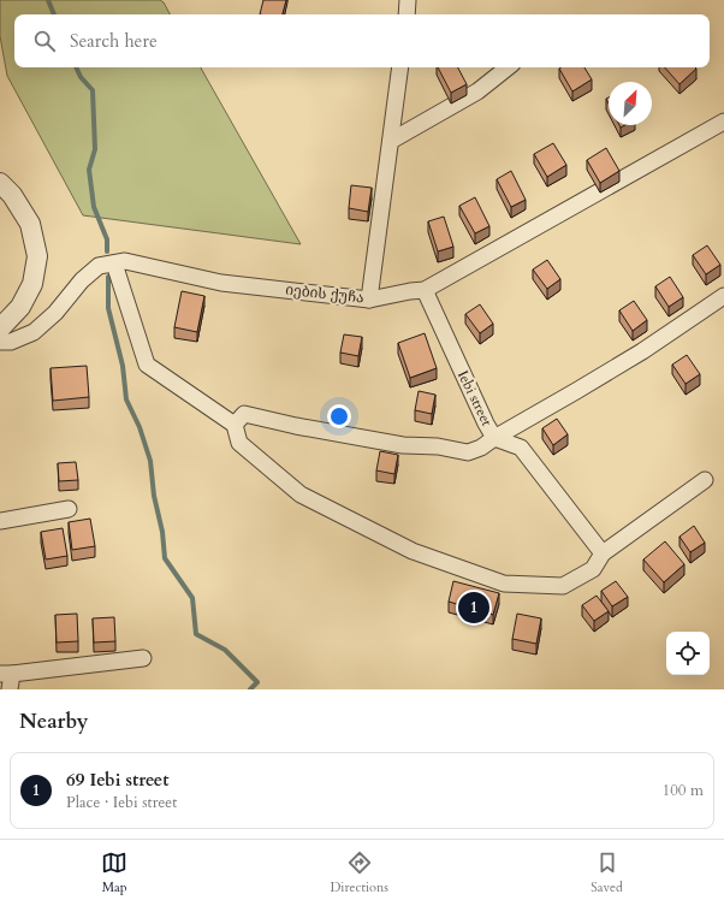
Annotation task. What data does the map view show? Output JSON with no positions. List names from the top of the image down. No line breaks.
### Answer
{"streets":{"street":["იების ქუჩა","Iebi street"]},"crossings":[["იების ქუჩა","Iebi street"]],"north":"top right","page":{"search":"Search here","pins":"1","heading":"Nearby","list":[{"mark":"1","name":"69 Iebi street","note":"Place · Iebi street","value":"100 m"}],"nav":["Map","Directions","Saved"]}}
